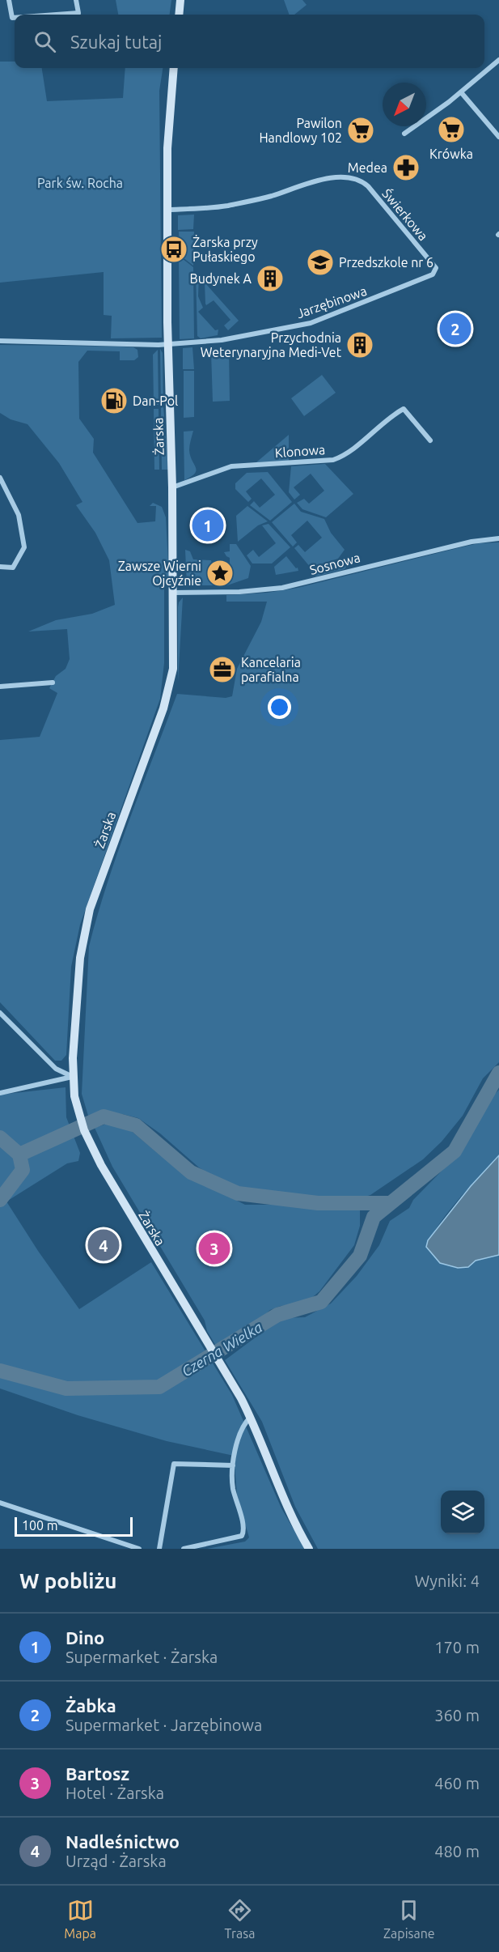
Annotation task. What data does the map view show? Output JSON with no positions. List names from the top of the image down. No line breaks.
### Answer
{"streets":{"street":["Świerkowa","Jarzębinowa","Żarska","Klonowa","Sosnowa"]},"crossings":[["Świerkowa","Jarzębinowa"],["Świerkowa","Żarska"],["Jarzębinowa","Żarska"],["Żarska","Klonowa"],["Żarska","Sosnowa"]],"water":["Czerna Wielka"],"parks":["Park św. Rocha"],"places":{"supermarket":["Krówka","Pawilon Handlowy 102"],"pharmacy":["Medea"],"bus stop":["Żarska przy Pułaskiego"],"school or university":["Przedszkole nr 6"],"building":["Budynek A","Przychodnia Weterynaryjna Medi-Vet"],"fuel station":["Dan-Pol"],"place":["Zawsze Wierni Ojcyźnie"],"office":["Kancelaria parafialna"]},"scale_bar":"100 m","north":"bottom left","page":{"search":"Szukaj tutaj","pins":["2","1","4","3"],"scale":"100 m","heading":["W pobliżu","Wyniki: 4"],"list":[{"mark":"1","name":"Dino","note":"Supermarket · Żarska","value":"170 m"},{"mark":"2","name":"Żabka","note":"Supermarket · Jarzębinowa","value":"360 m"},{"mark":"3","name":"Bartosz","note":"Hotel · Żarska","value":"460 m"},{"mark":"4","name":"Nadleśnictwo","note":"Urząd · Żarska","value":"480 m"}],"nav":["Mapa","Trasa","Zapisane"]}}
